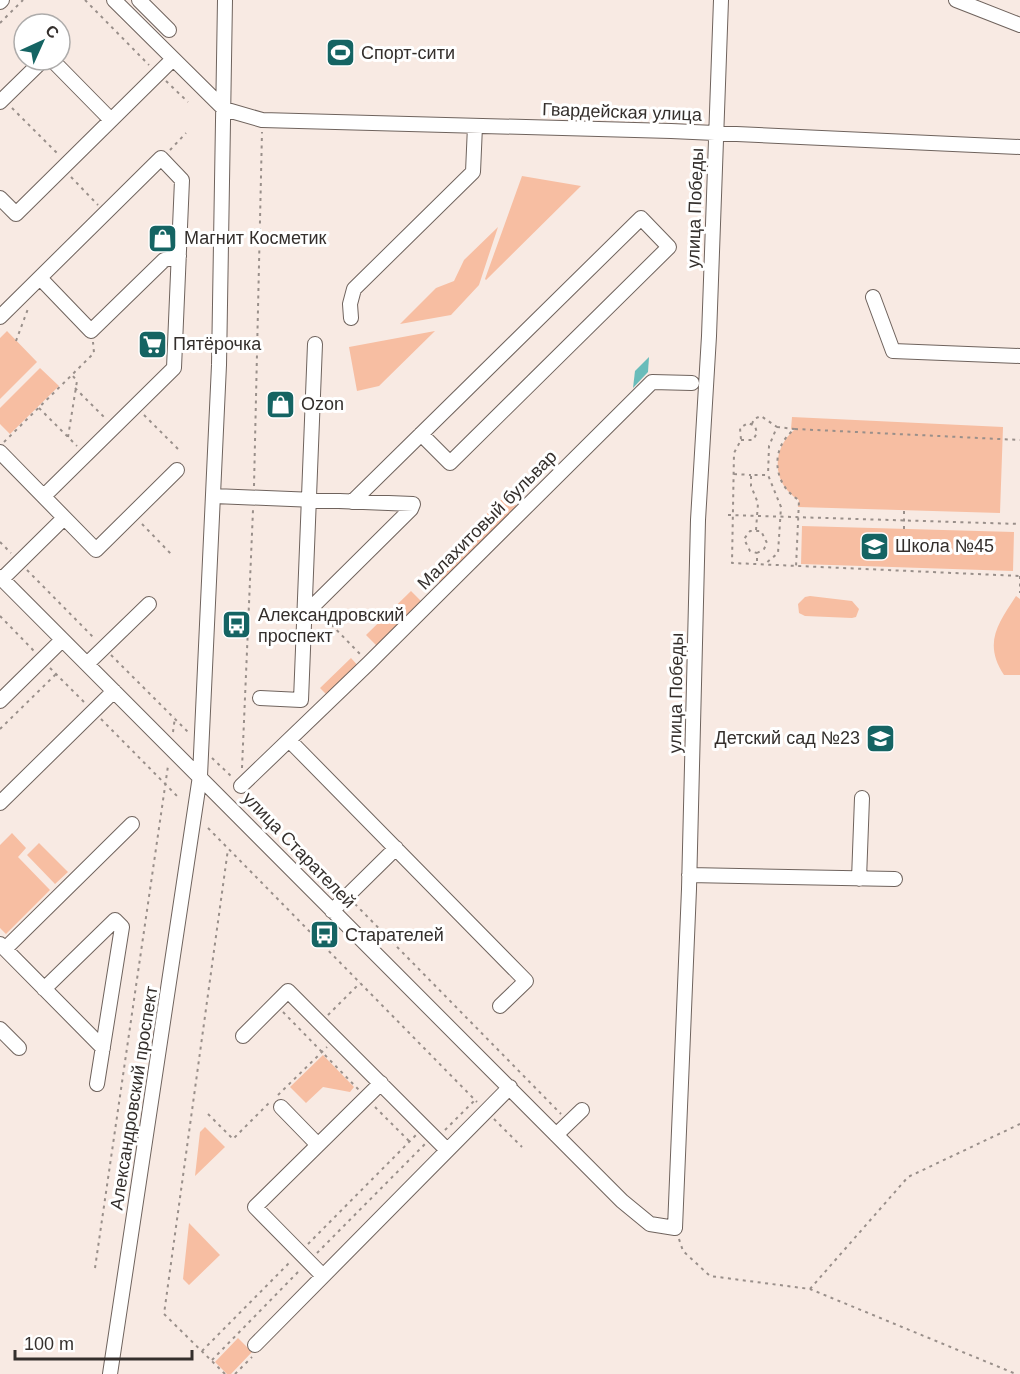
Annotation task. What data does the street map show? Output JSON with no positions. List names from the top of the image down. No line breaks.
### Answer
{"streets":{"street":["Гвардейская улица","улица Победы","Малахитовый бульвар","улица Старателей","Александровский проспект"]},"crossings":[["Гвардейская улица","улица Победы"],["Гвардейская улица","Александровский проспект"],["улица Победы","улица Старателей"],["улица Старателей","Александровский проспект"]],"places":{"sports":["Спорт-сити"],"shop":["Магнит Косметик","Ozon"],"supermarket":["Пятёрочка"],"school or university":["Школа №45","Детский сад №23"],"bus stop":["Александровский проспект","Старателей"]},"scale_bar":"100 m","north":"top right"}
